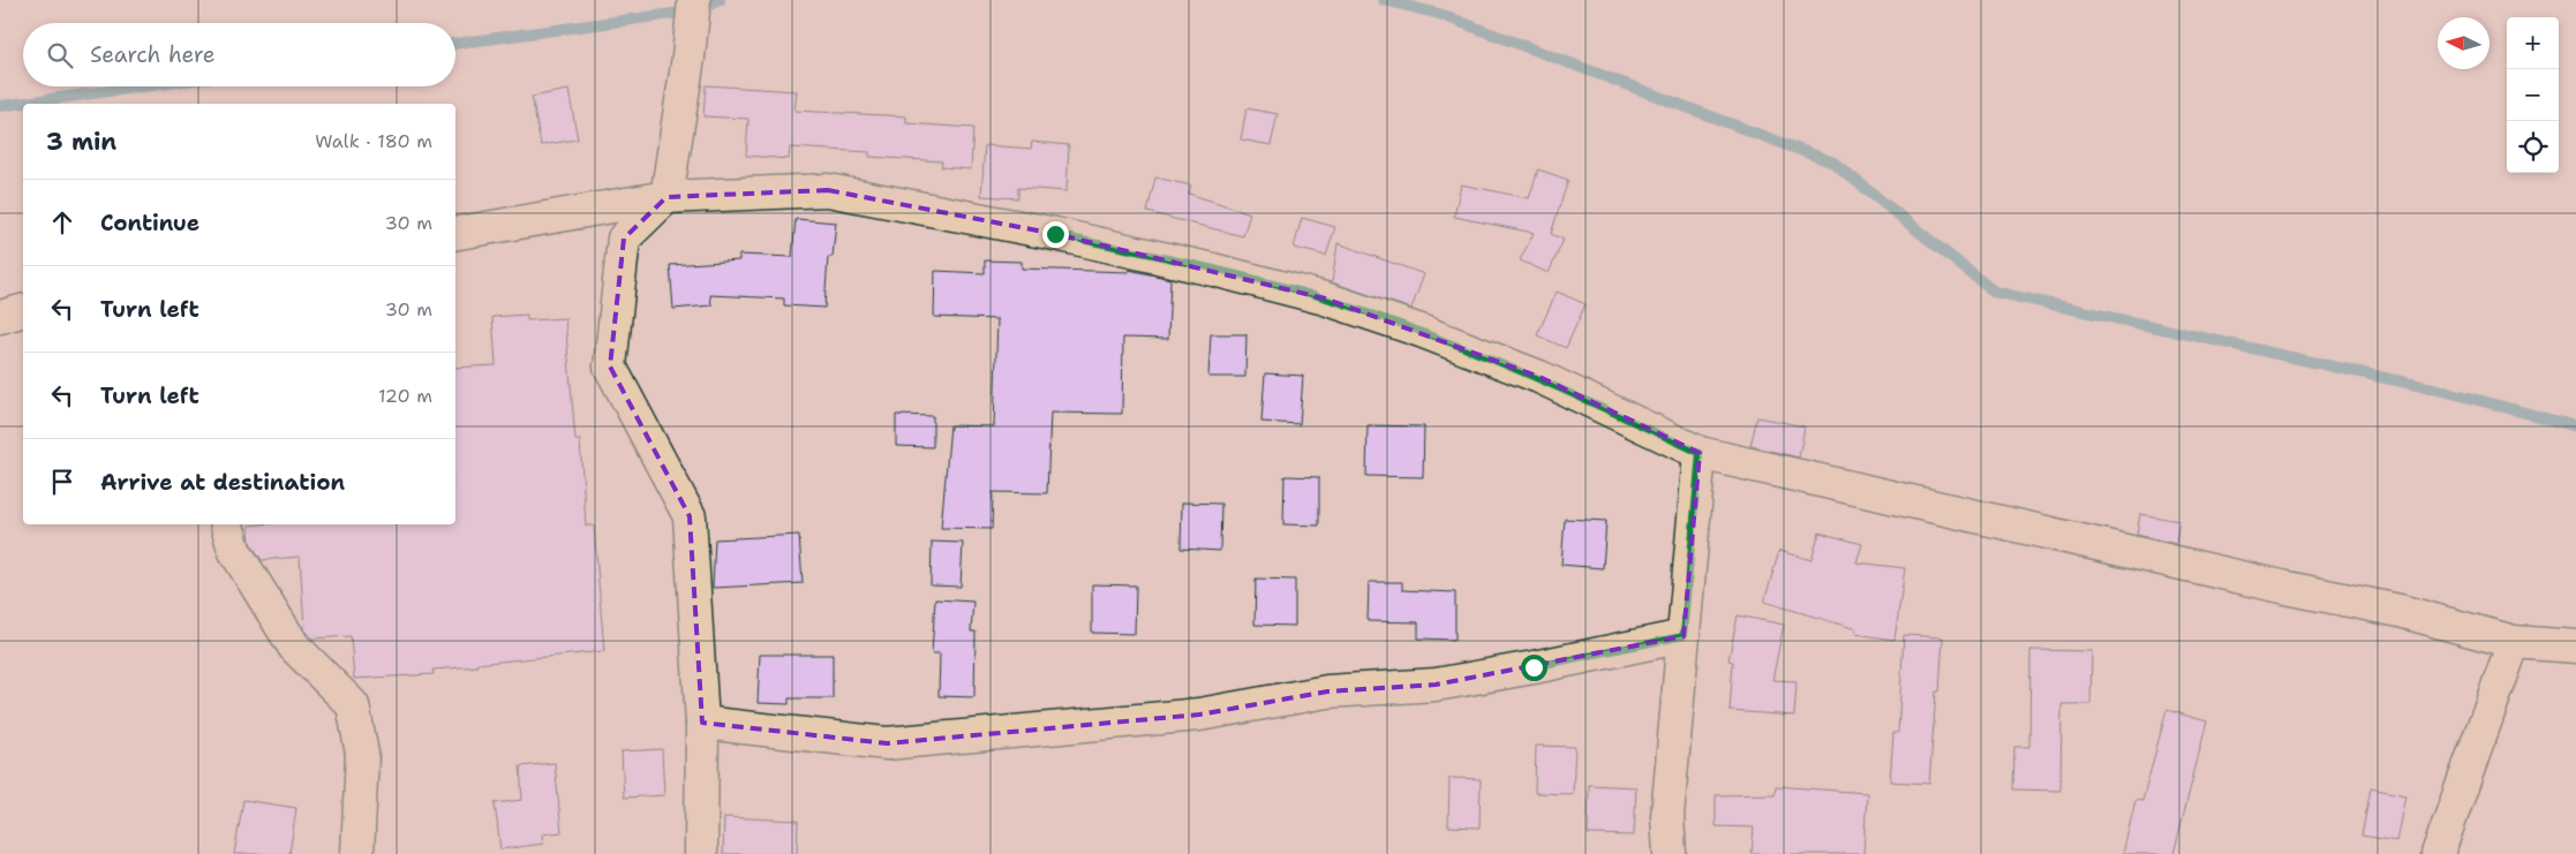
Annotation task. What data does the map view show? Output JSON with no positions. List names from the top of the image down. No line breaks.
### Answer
{"north":"left","page":{"map_buttons":["+","−"],"search":"Search here","heading":["3 min","Walk · 180 m"],"list":[["Continue","30 m"],["Turn left","30 m"],["Turn left","120 m"],"Arrive at destination"]}}
